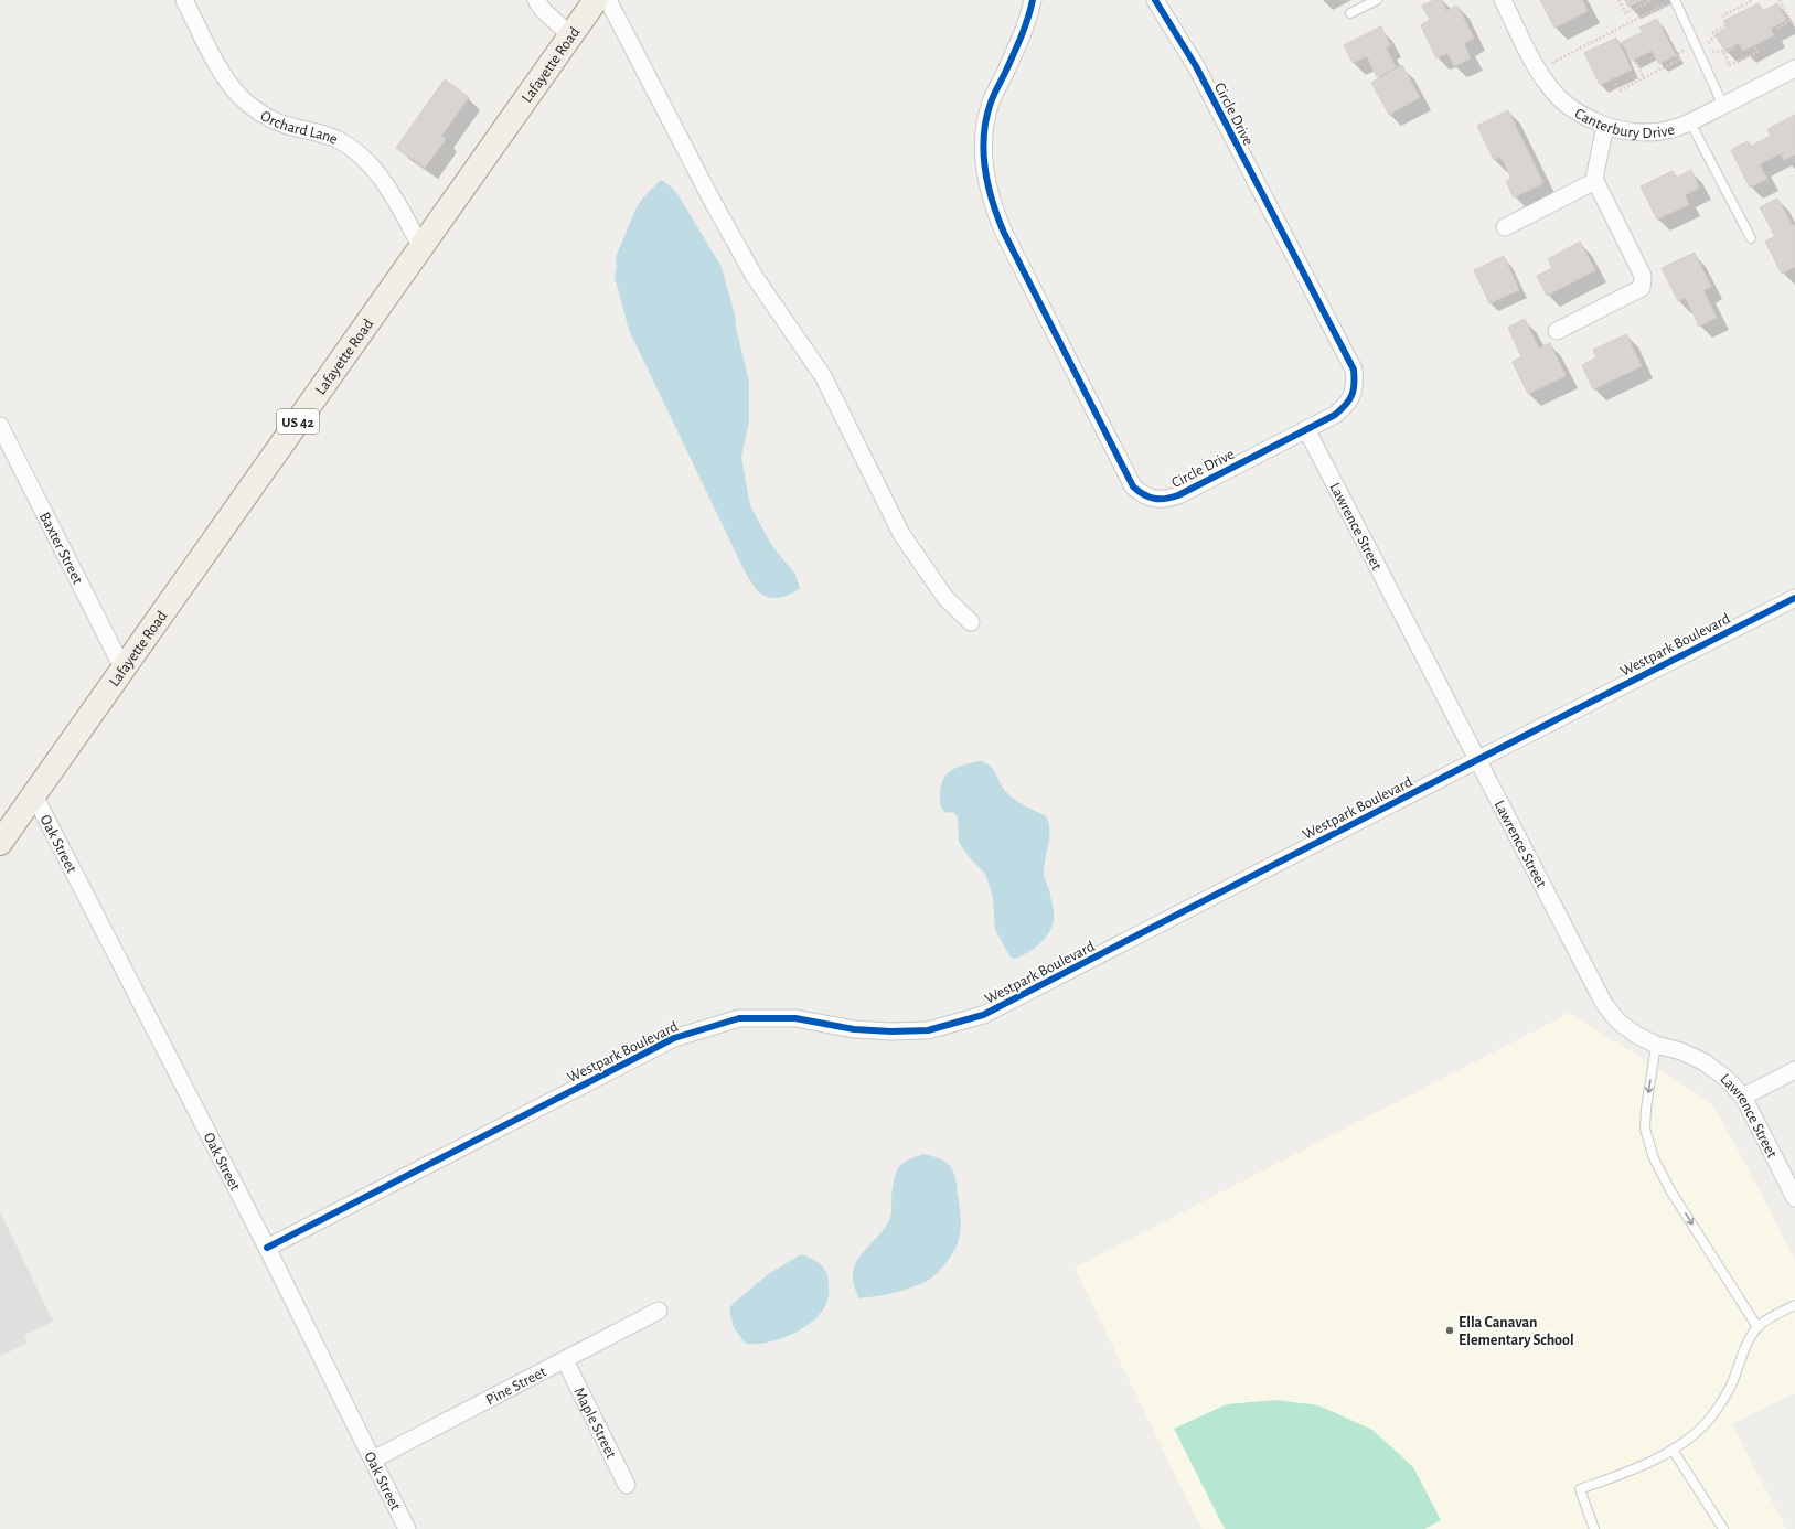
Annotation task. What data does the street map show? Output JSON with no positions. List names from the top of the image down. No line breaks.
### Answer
{"streets":{"main road":["Lafayette Road","US 42"],"street":["Circle Drive","Canterbury Drive","Orchard Lane","Lawrence Street","Baxter Street","Westpark Boulevard","Oak Street","Pine Street","Maple Street"]},"crossings":[["Lafayette Road","Orchard Lane"],["Lafayette Road","Baxter Street"],["Lafayette Road","Oak Street"],["Circle Drive","Lawrence Street"],["Lawrence Street","Westpark Boulevard"],["Westpark Boulevard","Oak Street"],["Oak Street","Pine Street"],["Pine Street","Maple Street"]],"places":["Ella Canavan Elementary School"]}
